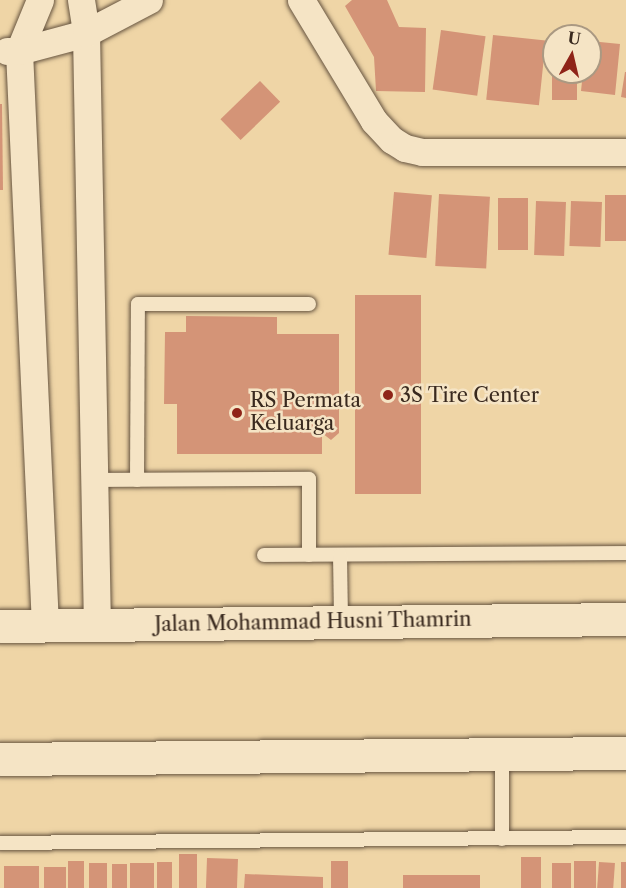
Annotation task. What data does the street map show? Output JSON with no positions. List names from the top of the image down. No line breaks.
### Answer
{"streets":{"street":["Jalan Mohammad Husni Thamrin"]},"places":["3S Tire Center","RS Permata Keluarga"],"north":"top"}
